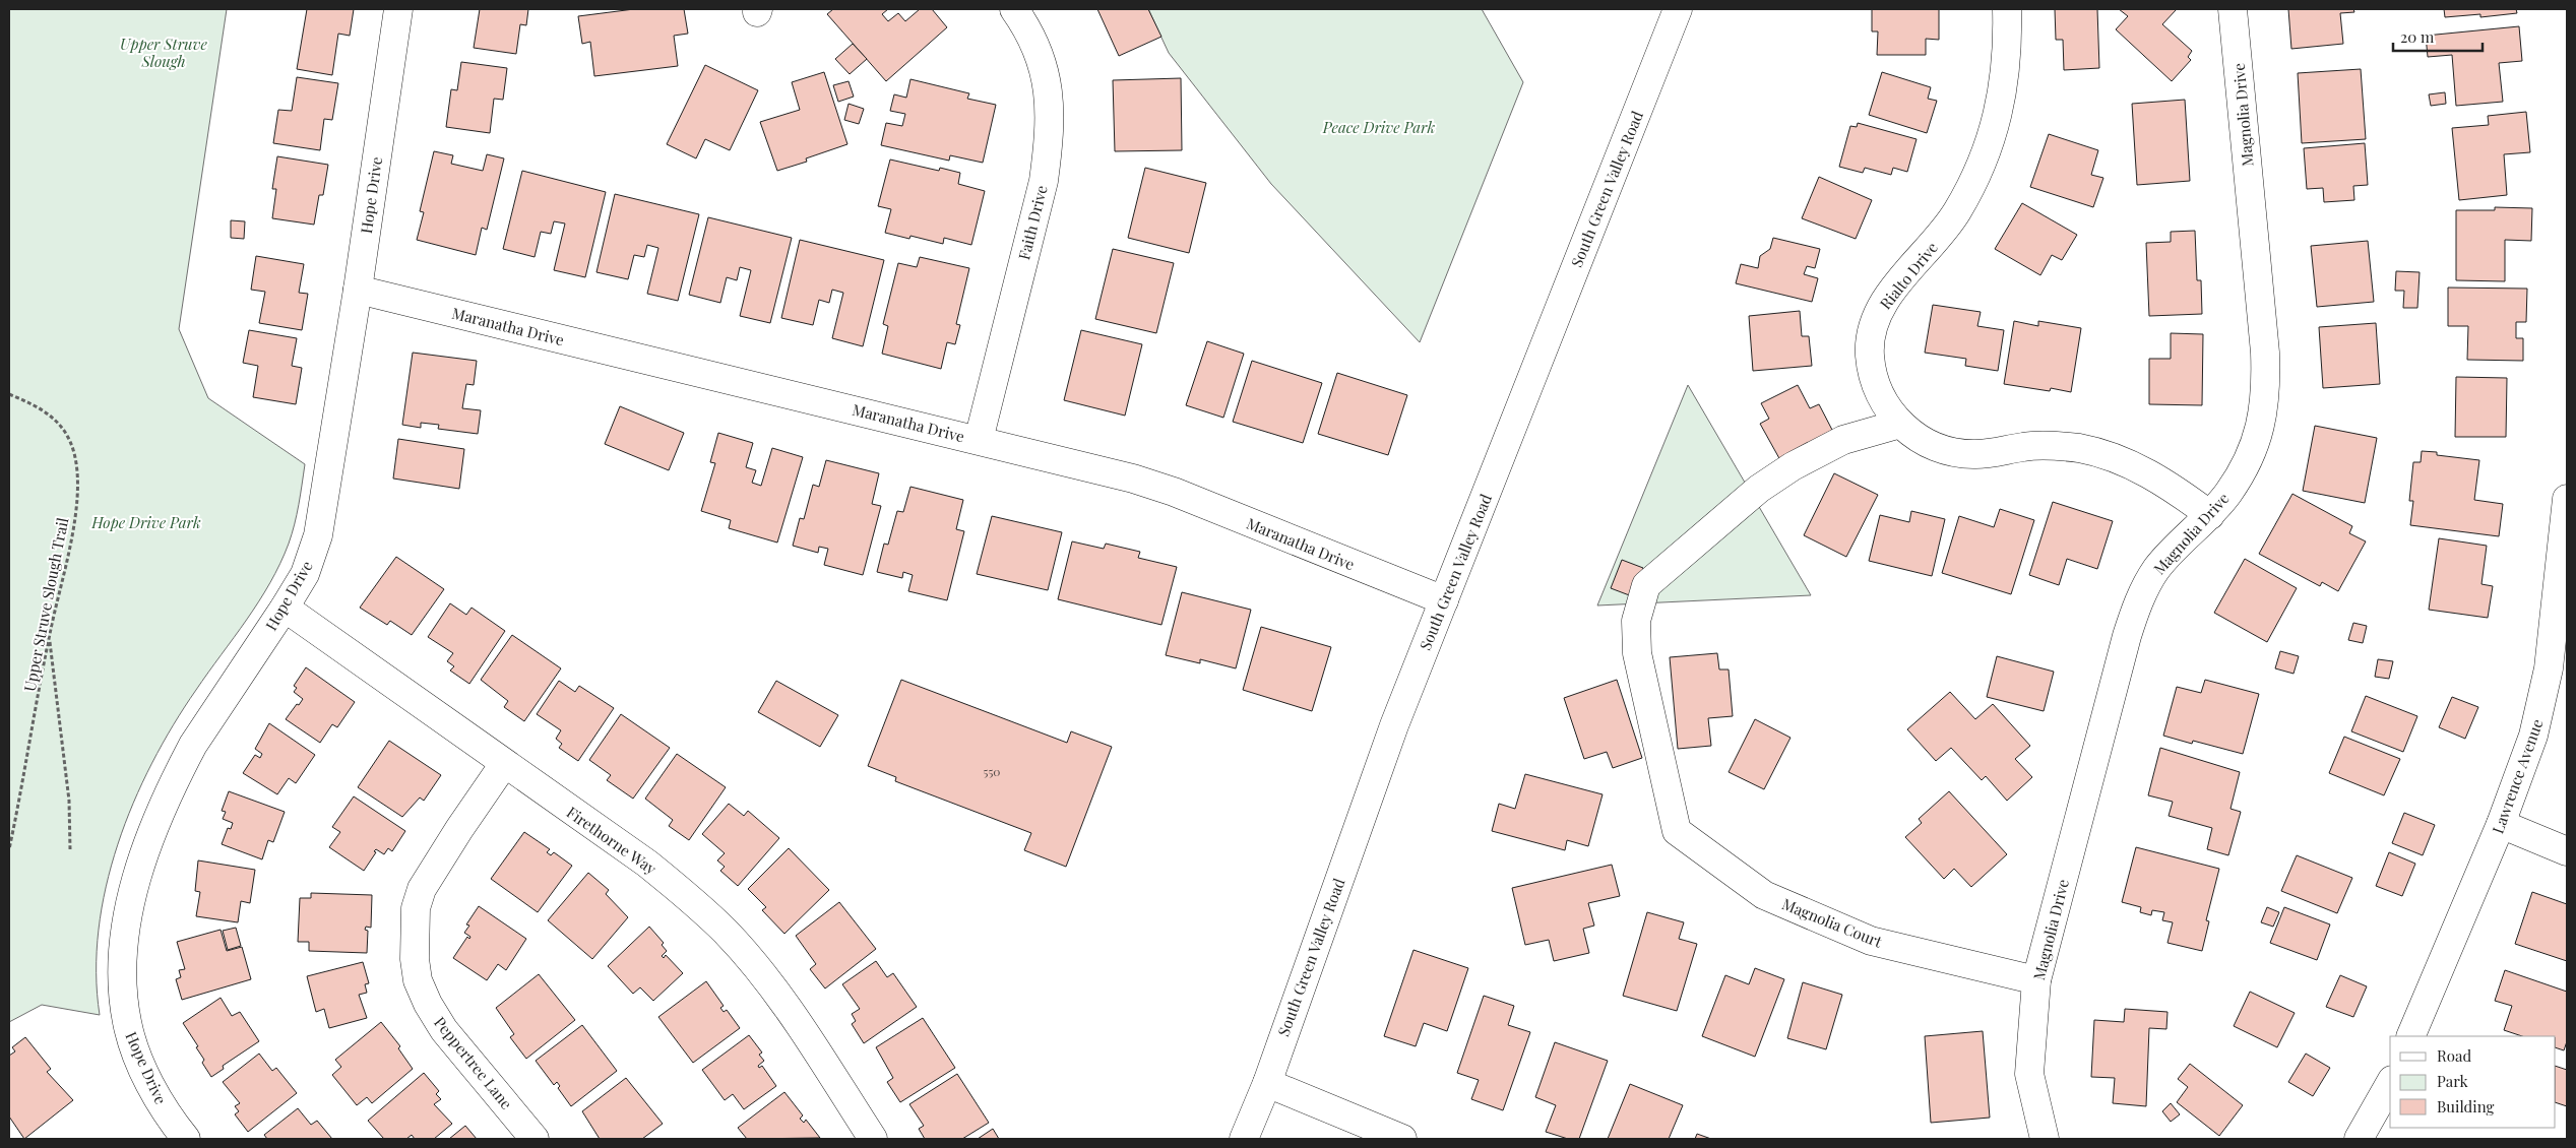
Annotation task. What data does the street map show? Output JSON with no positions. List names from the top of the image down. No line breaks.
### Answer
{"streets":{"street":["Magnolia Drive","South Green Valley Road","Hope Drive","Faith Drive","Rialto Drive","Maranatha Drive","Lawrence Avenue","Firethorne Way","Magnolia Court","Peppertree Lane"],"path":["Upper Struve Slough Trail"]},"crossings":[["Magnolia Drive","Rialto Drive"],["Magnolia Drive","Magnolia Court"],["South Green Valley Road","Maranatha Drive"],["Hope Drive","Maranatha Drive"],["Hope Drive","Firethorne Way"],["Faith Drive","Maranatha Drive"],["Rialto Drive","Magnolia Court"],["Firethorne Way","Peppertree Lane"]],"parks":["Upper Struve Slough","Peace Drive Park","Hope Drive Park"],"house_numbers":["550"],"legend":["Road","Park","Building"],"scale_bar":"20 m"}
